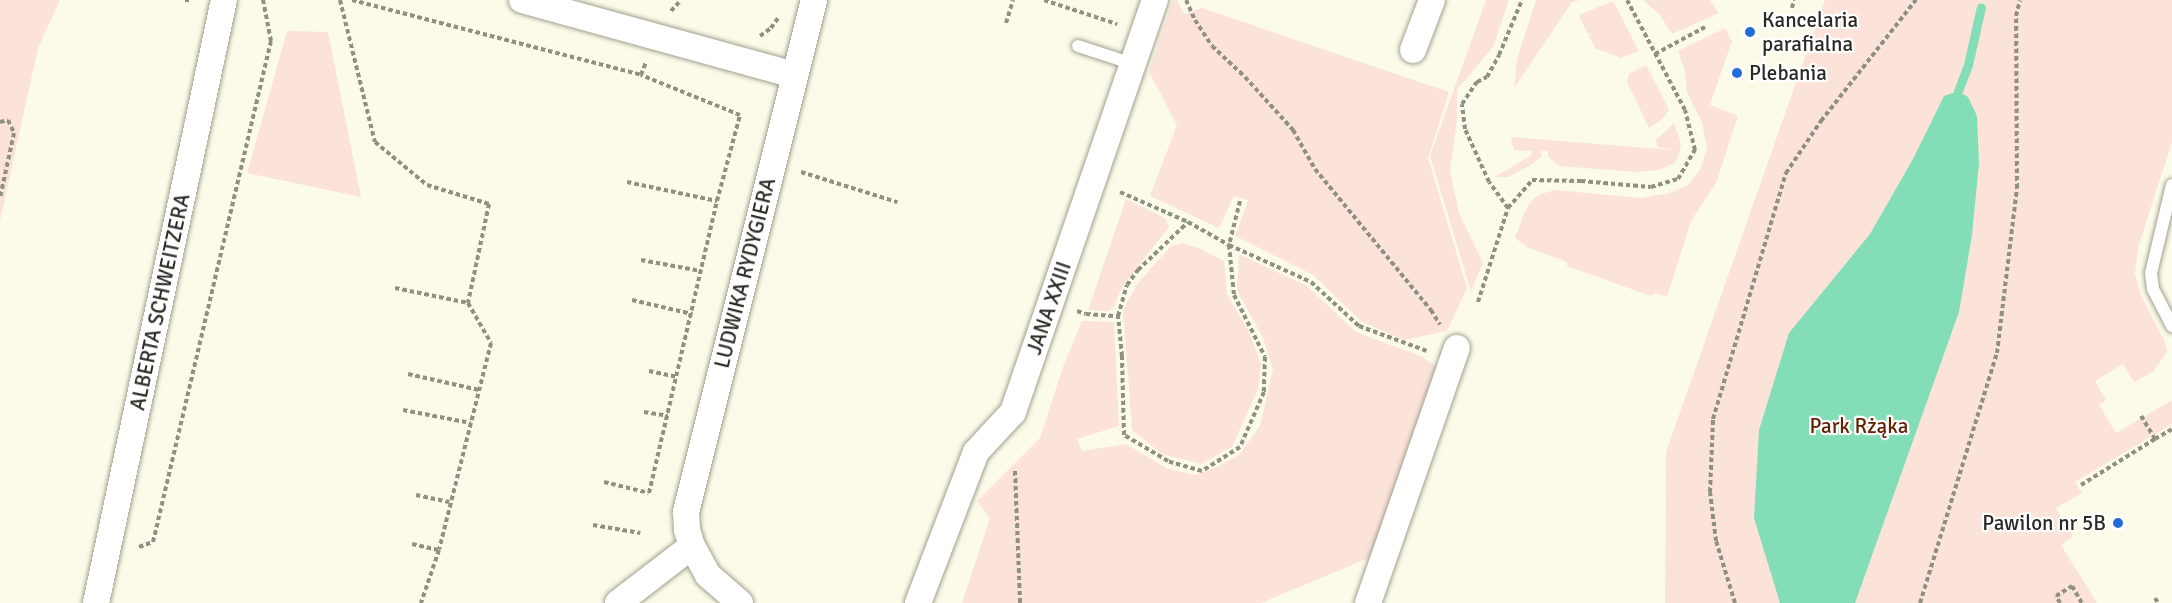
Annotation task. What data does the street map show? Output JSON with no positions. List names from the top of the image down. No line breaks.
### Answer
{"streets":{"street":["LUDWIKA RYDYGIERA","ALBERTA SCHWEITZERA","JANA XXIII"]},"parks":["Park Rżąka"],"places":["Kancelaria parafialna","Plebania","Pawilon nr 5B"]}
